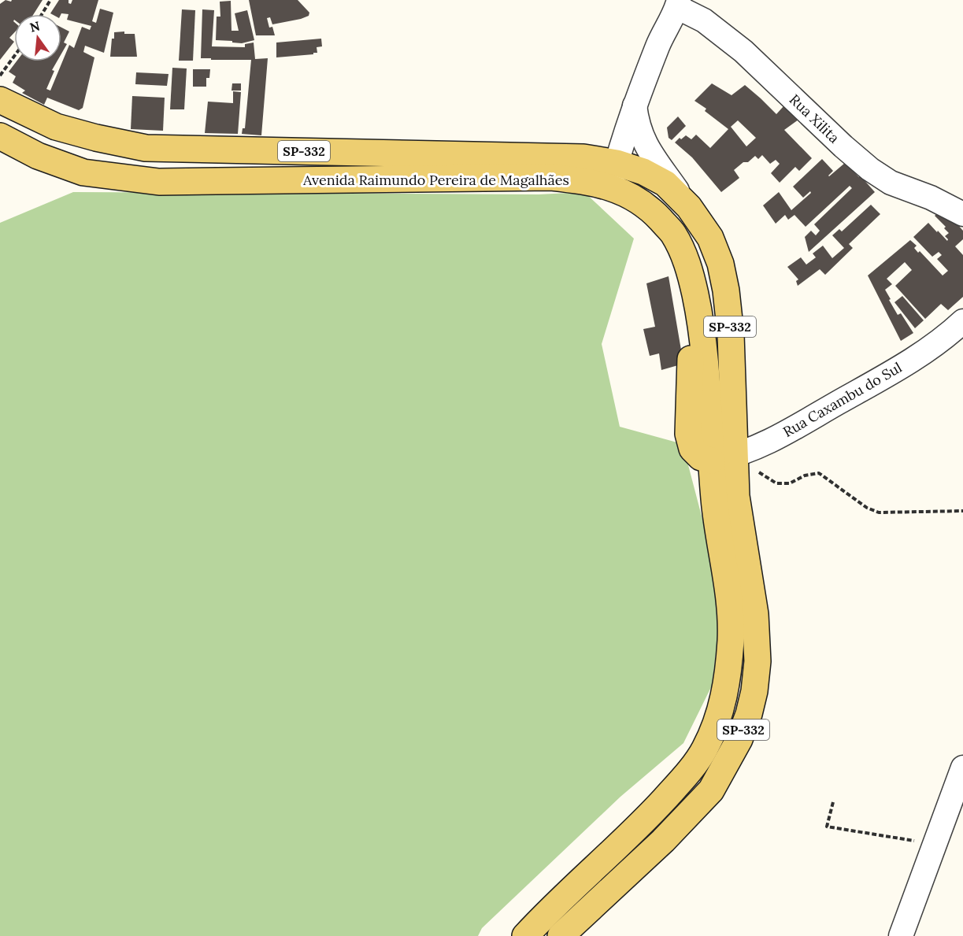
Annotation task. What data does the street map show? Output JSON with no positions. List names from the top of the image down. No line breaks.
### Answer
{"streets":{"main road":["SP-332","Avenida Raimundo Pereira de Magalhães"],"street":["Rua Xilita","Rua Caxambu do Sul"]},"crossings":[["Avenida Raimundo Pereira de Magalhães","Rua Caxambu do Sul"]],"north":"top"}
